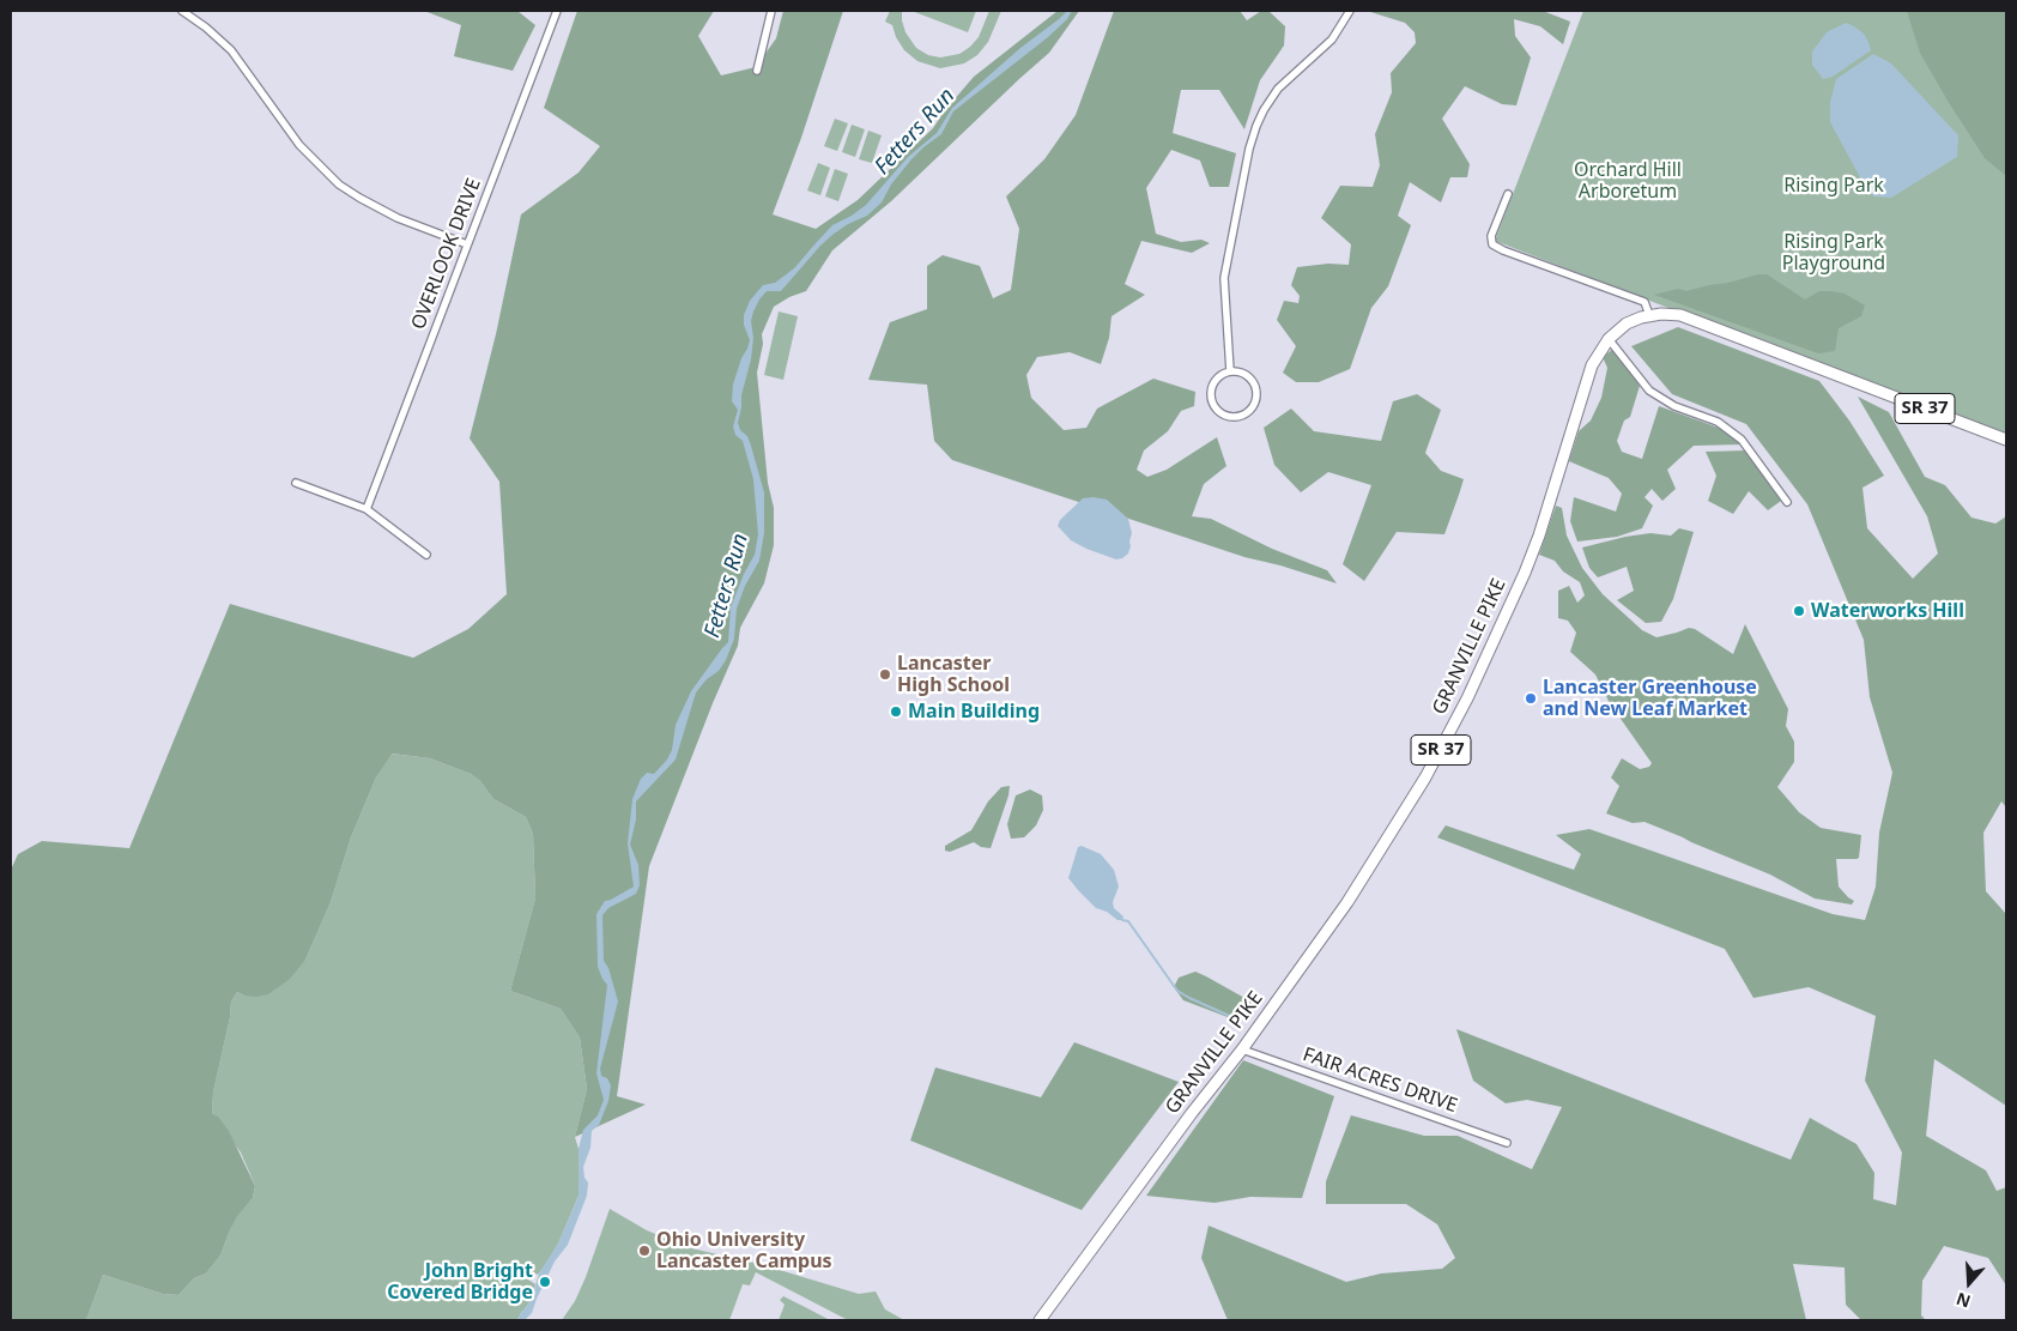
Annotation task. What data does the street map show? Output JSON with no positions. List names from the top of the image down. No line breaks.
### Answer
{"streets":{"highway":["SR 37","GRANVILLE PIKE"],"street":["OVERLOOK DRIVE","FAIR ACRES DRIVE"]},"crossings":[["GRANVILLE PIKE","FAIR ACRES DRIVE"]],"water":["Fetters Run"],"parks":["Orchard Hill Arboretum","Rising Park","Rising Park Playground"],"places":["Waterworks Hill","Lancaster High School","Lancaster Greenhouse and New Leaf Market","Main Building","Ohio University Lancaster Campus","John Bright Covered Bridge"],"north":"bottom"}
